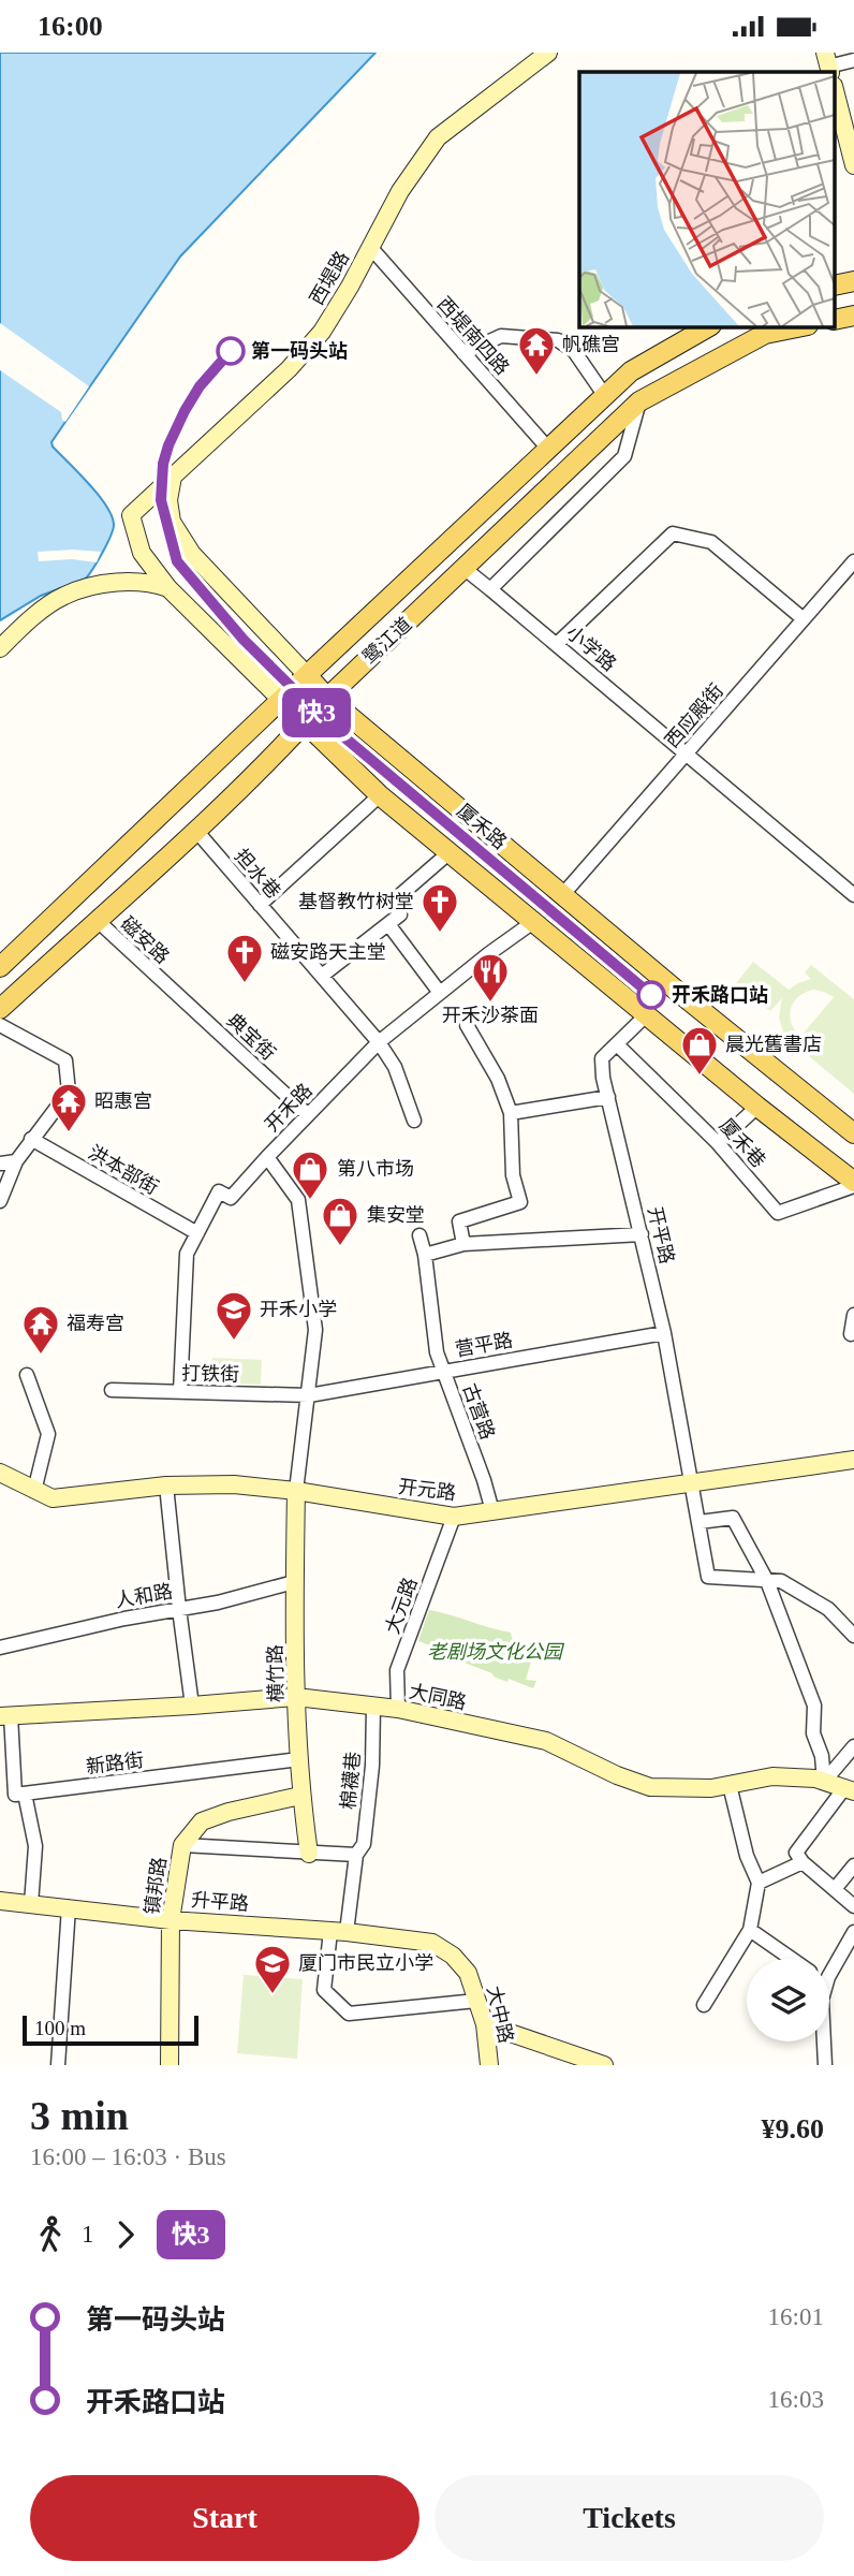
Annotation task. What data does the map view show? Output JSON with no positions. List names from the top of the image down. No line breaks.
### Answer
{"streets":{"main road":["鹭江道","厦禾路"],"street":["西堤路","西堤南四路","小学路","西应殿街","担水巷","磁安路","典宝街","开禾路","厦禾巷","洪本部街","开平路","营平路","打铁街","古营路","开元路","人和路","大元路","横竹路","大同路","新路街","棉襪巷","镇邦路","升平路","大中路"]},"crossings":[["西堤路","西堤南四路"],["西堤路","厦禾路"],["西堤南四路","鹭江道"],["鹭江道","小学路"],["鹭江道","厦禾路"],["鹭江道","担水巷"],["鹭江道","磁安路"],["小学路","西应殿街"],["西应殿街","厦禾路"],["担水巷","开禾路"],["磁安路","典宝街"],["典宝街","开禾路"],["开禾路","营平路"],["开禾路","打铁街"],["开禾路","开元路"],["开禾路","横竹路"],["厦禾巷","开平路"],["开平路","营平路"],["开平路","开元路"],["营平路","打铁街"],["营平路","古营路"],["古营路","开元路"],["开元路","大元路"],["开元路","横竹路"],["人和路","横竹路"],["大元路","大同路"],["横竹路","大同路"],["横竹路","新路街"],["横竹路","镇邦路"],["大同路","棉襪巷"],["棉襪巷","升平路"],["棉襪巷","大中路"],["镇邦路","升平路"],["升平路","大中路"]],"parks":["老剧场文化公园"],"places":{"other":["第一码头站","开禾路口站"],"temple":["帆礁宫","昭惠宫","福寿宫"],"church":["基督教竹树堂","磁安路天主堂"],"restaurant":["开禾沙茶面"],"shop":["晨光舊書店","第八市场","集安堂"],"school or university":["开禾小学","厦门市民立小学"]},"lines":["bus line 快3"],"scale_bar":"100 m","page":{"status":"16:00","on_map":"快3","scale":"100 m","heading":["3 min","16:00 – 16:03 · Bus","¥9.60"],"legs":["1","快3"],"list":[{"name":"第一码头站","value":"16:01"},{"name":"开禾路口站","value":"16:03"}],"buttons":["Start","Tickets"]}}
